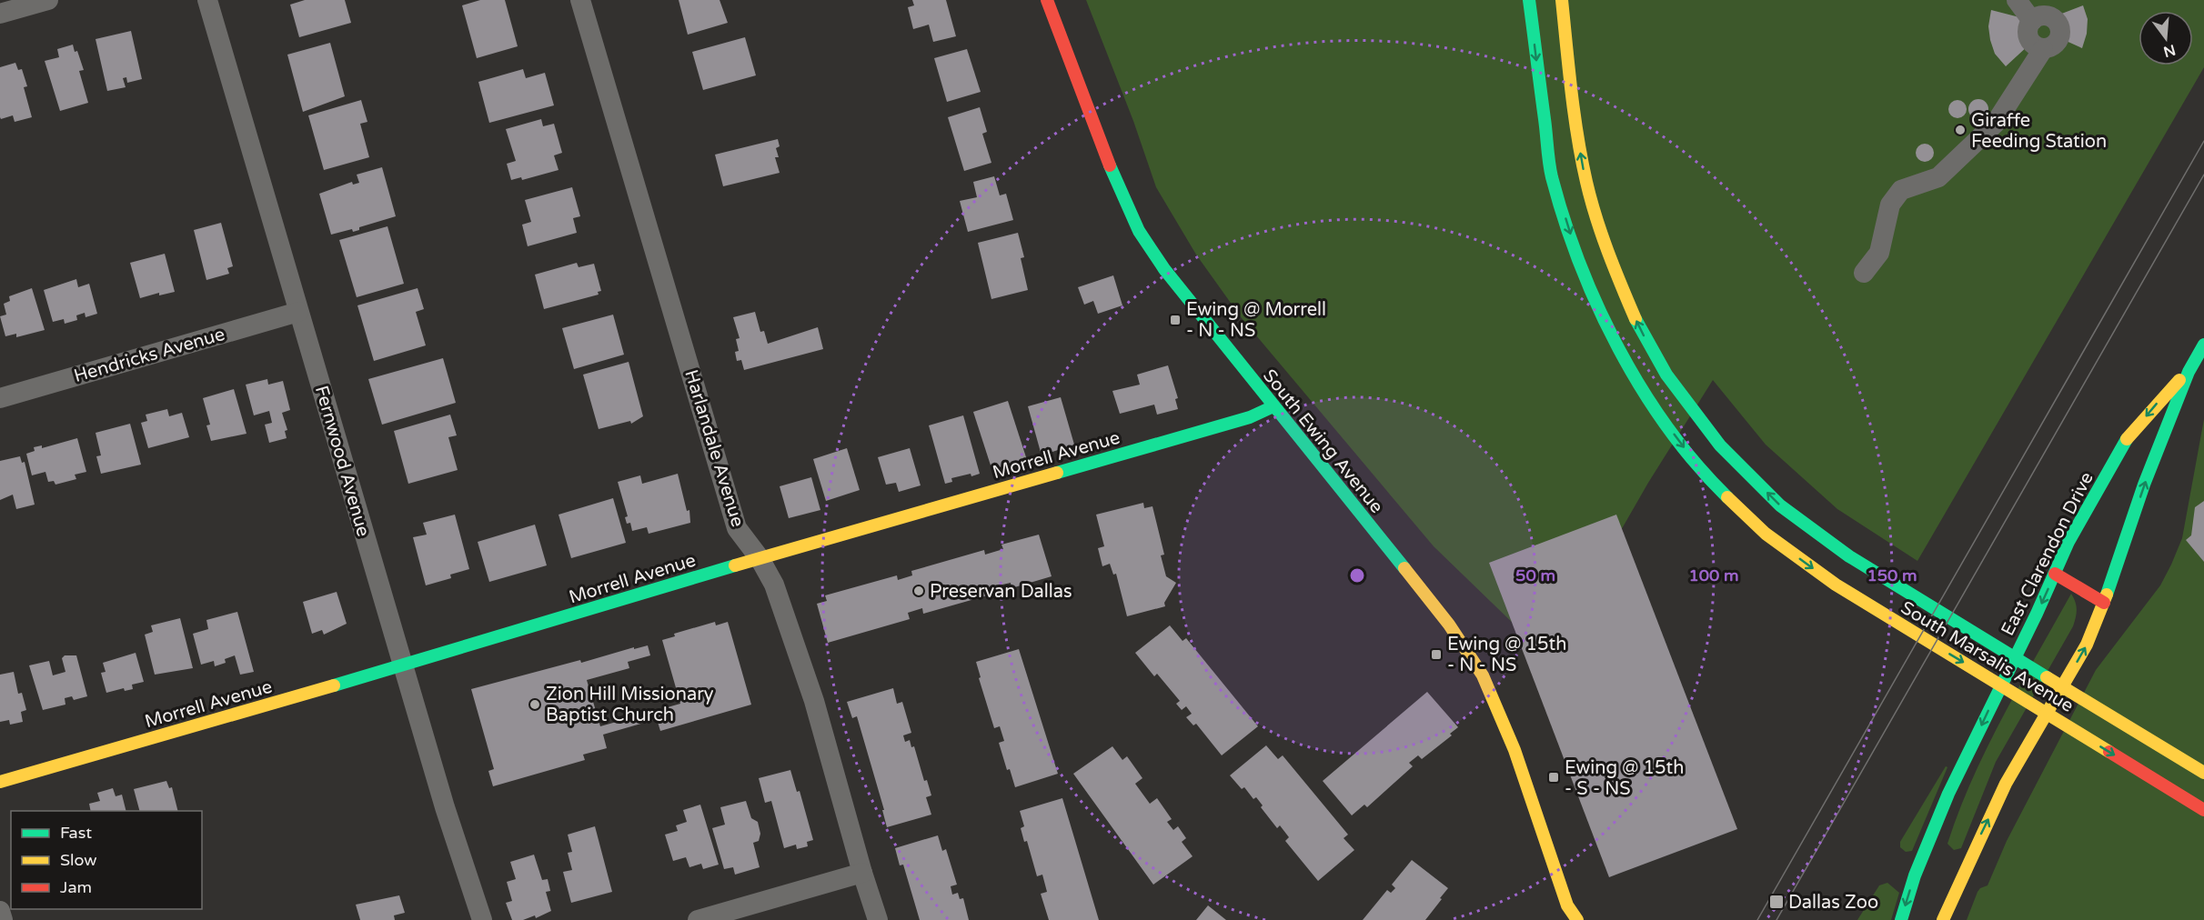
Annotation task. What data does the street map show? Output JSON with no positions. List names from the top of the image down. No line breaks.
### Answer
{"streets":{"street":["Hendricks Avenue","South Ewing Avenue","Harlandale Avenue","Morrell Avenue","Fernwood Avenue","East Clarendon Drive","South Marsalis Avenue"]},"crossings":[["Hendricks Avenue","Fernwood Avenue"],["South Ewing Avenue","Morrell Avenue"],["Harlandale Avenue","Morrell Avenue"],["Morrell Avenue","Fernwood Avenue"]],"places":{"other":["Giraffe Feeding Station","Preservan Dallas","Zion Hill Missionary Baptist Church"],"transit":["Ewing @ Morrell - N - NS","Ewing @ 15th - N - NS","Ewing @ 15th - S - NS","Dallas Zoo"]},"legend":["Fast","Slow","Jam"],"north":"bottom","rings":["50 m","100 m","150 m"]}
